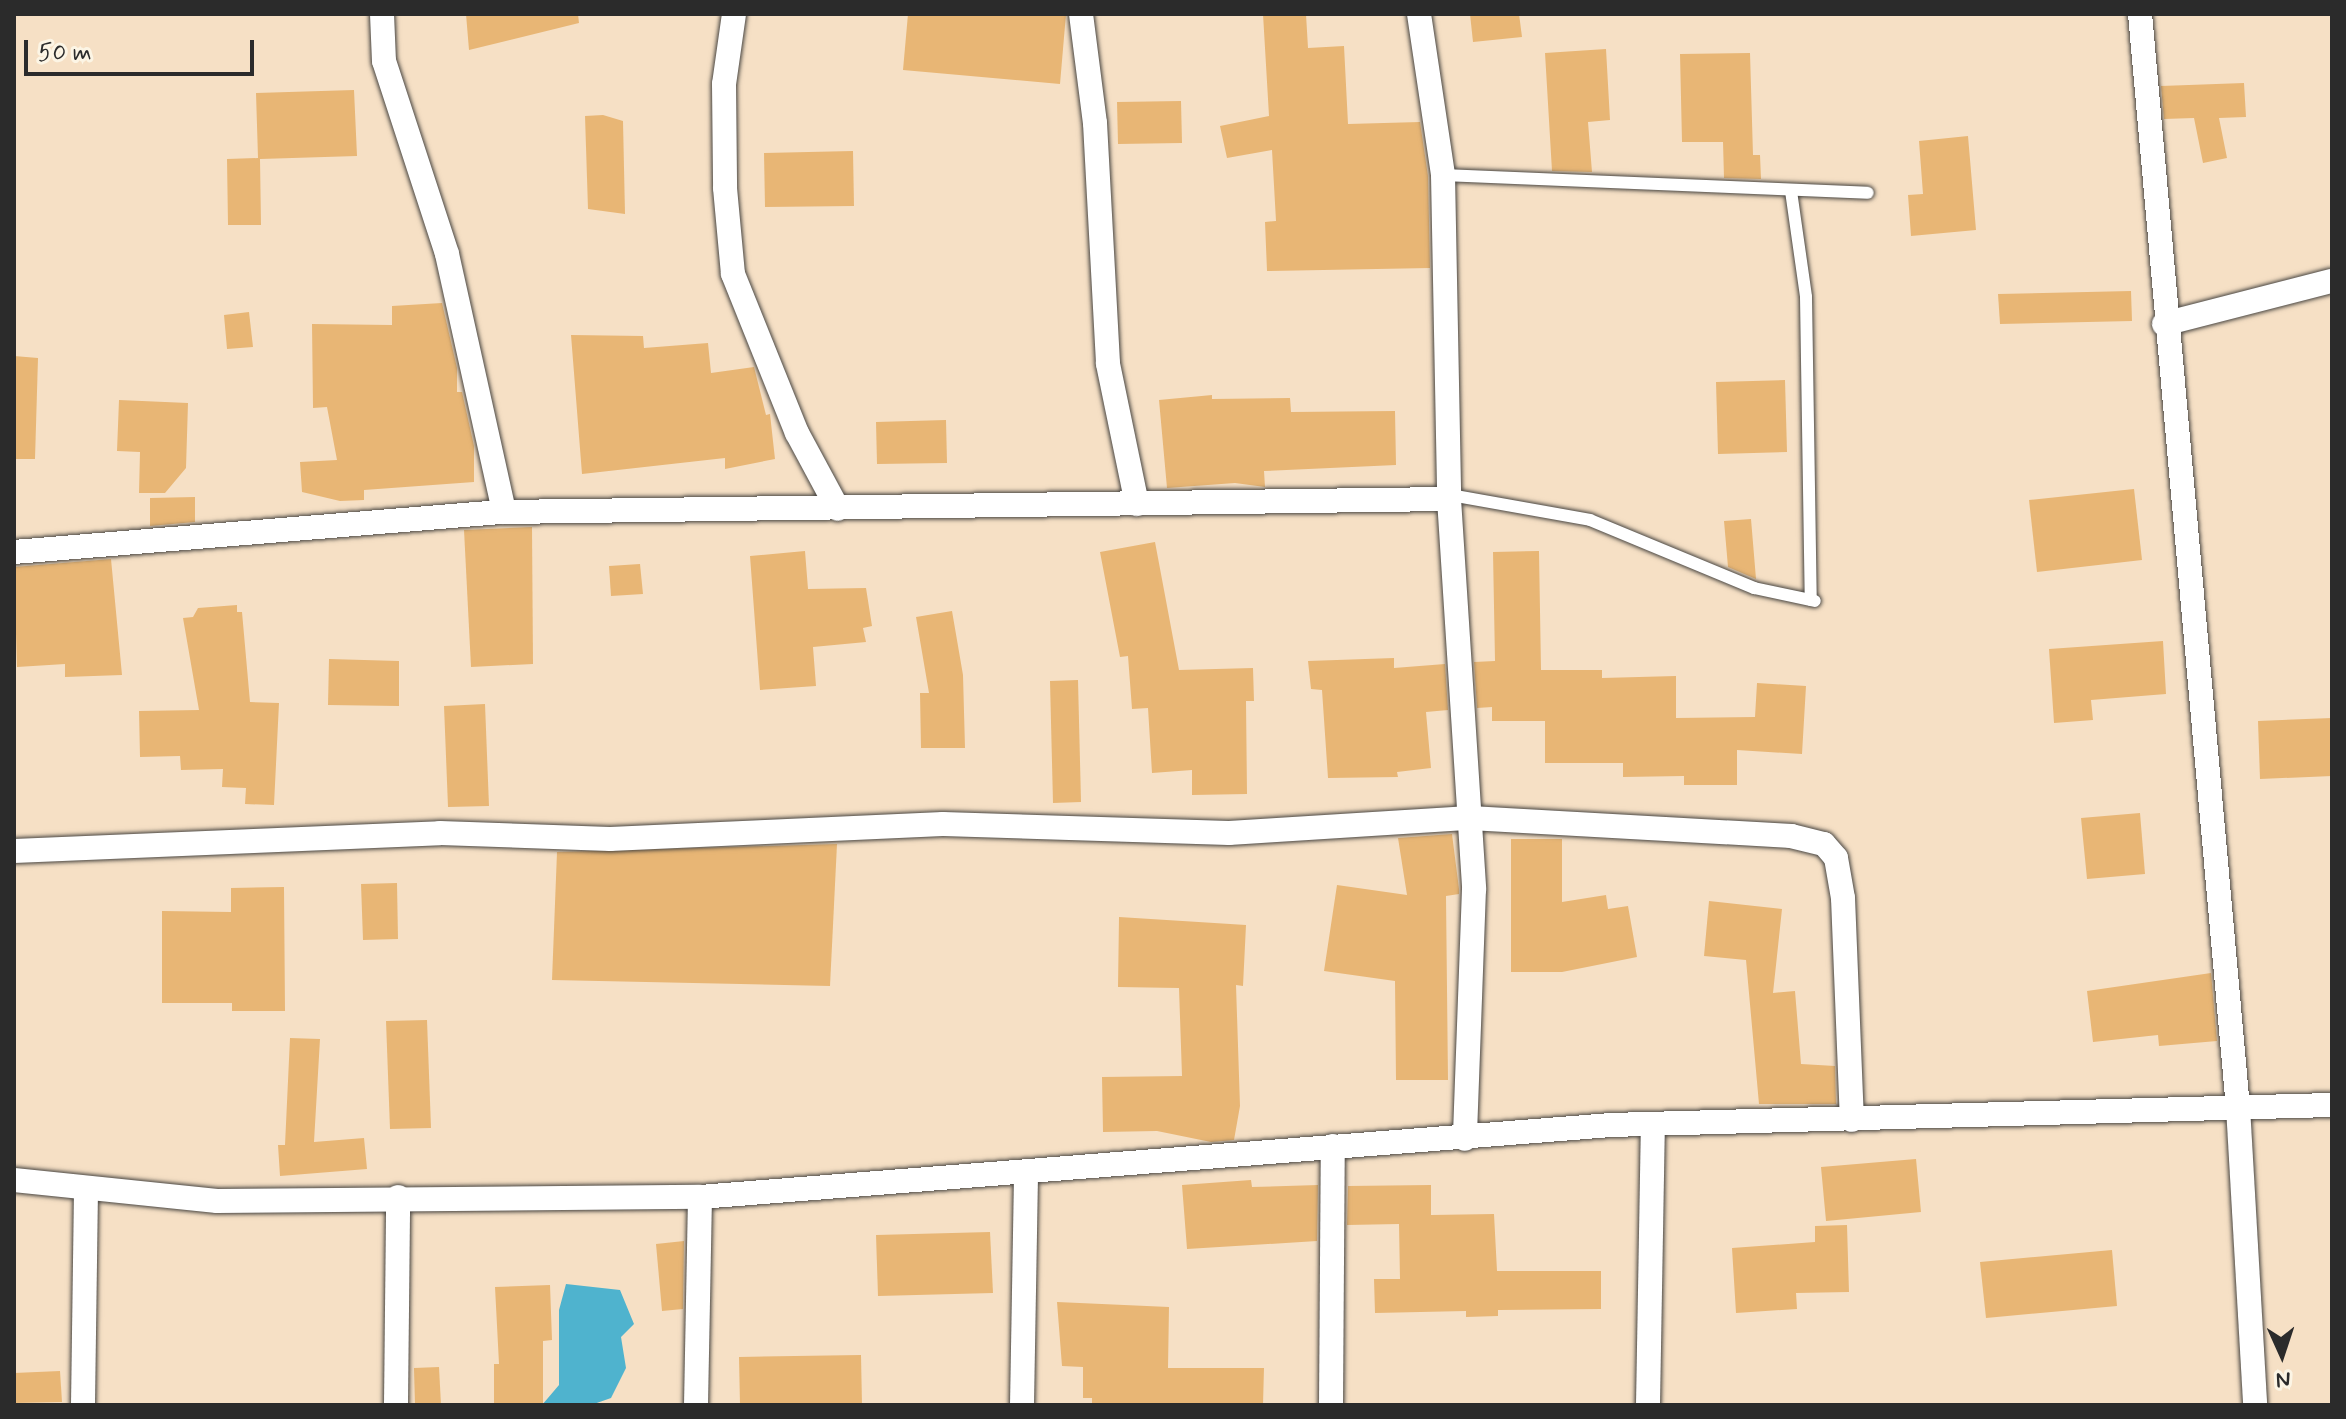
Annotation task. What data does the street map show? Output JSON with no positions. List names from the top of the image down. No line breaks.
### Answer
{"scale_bar":"50 m","north":"bottom"}
